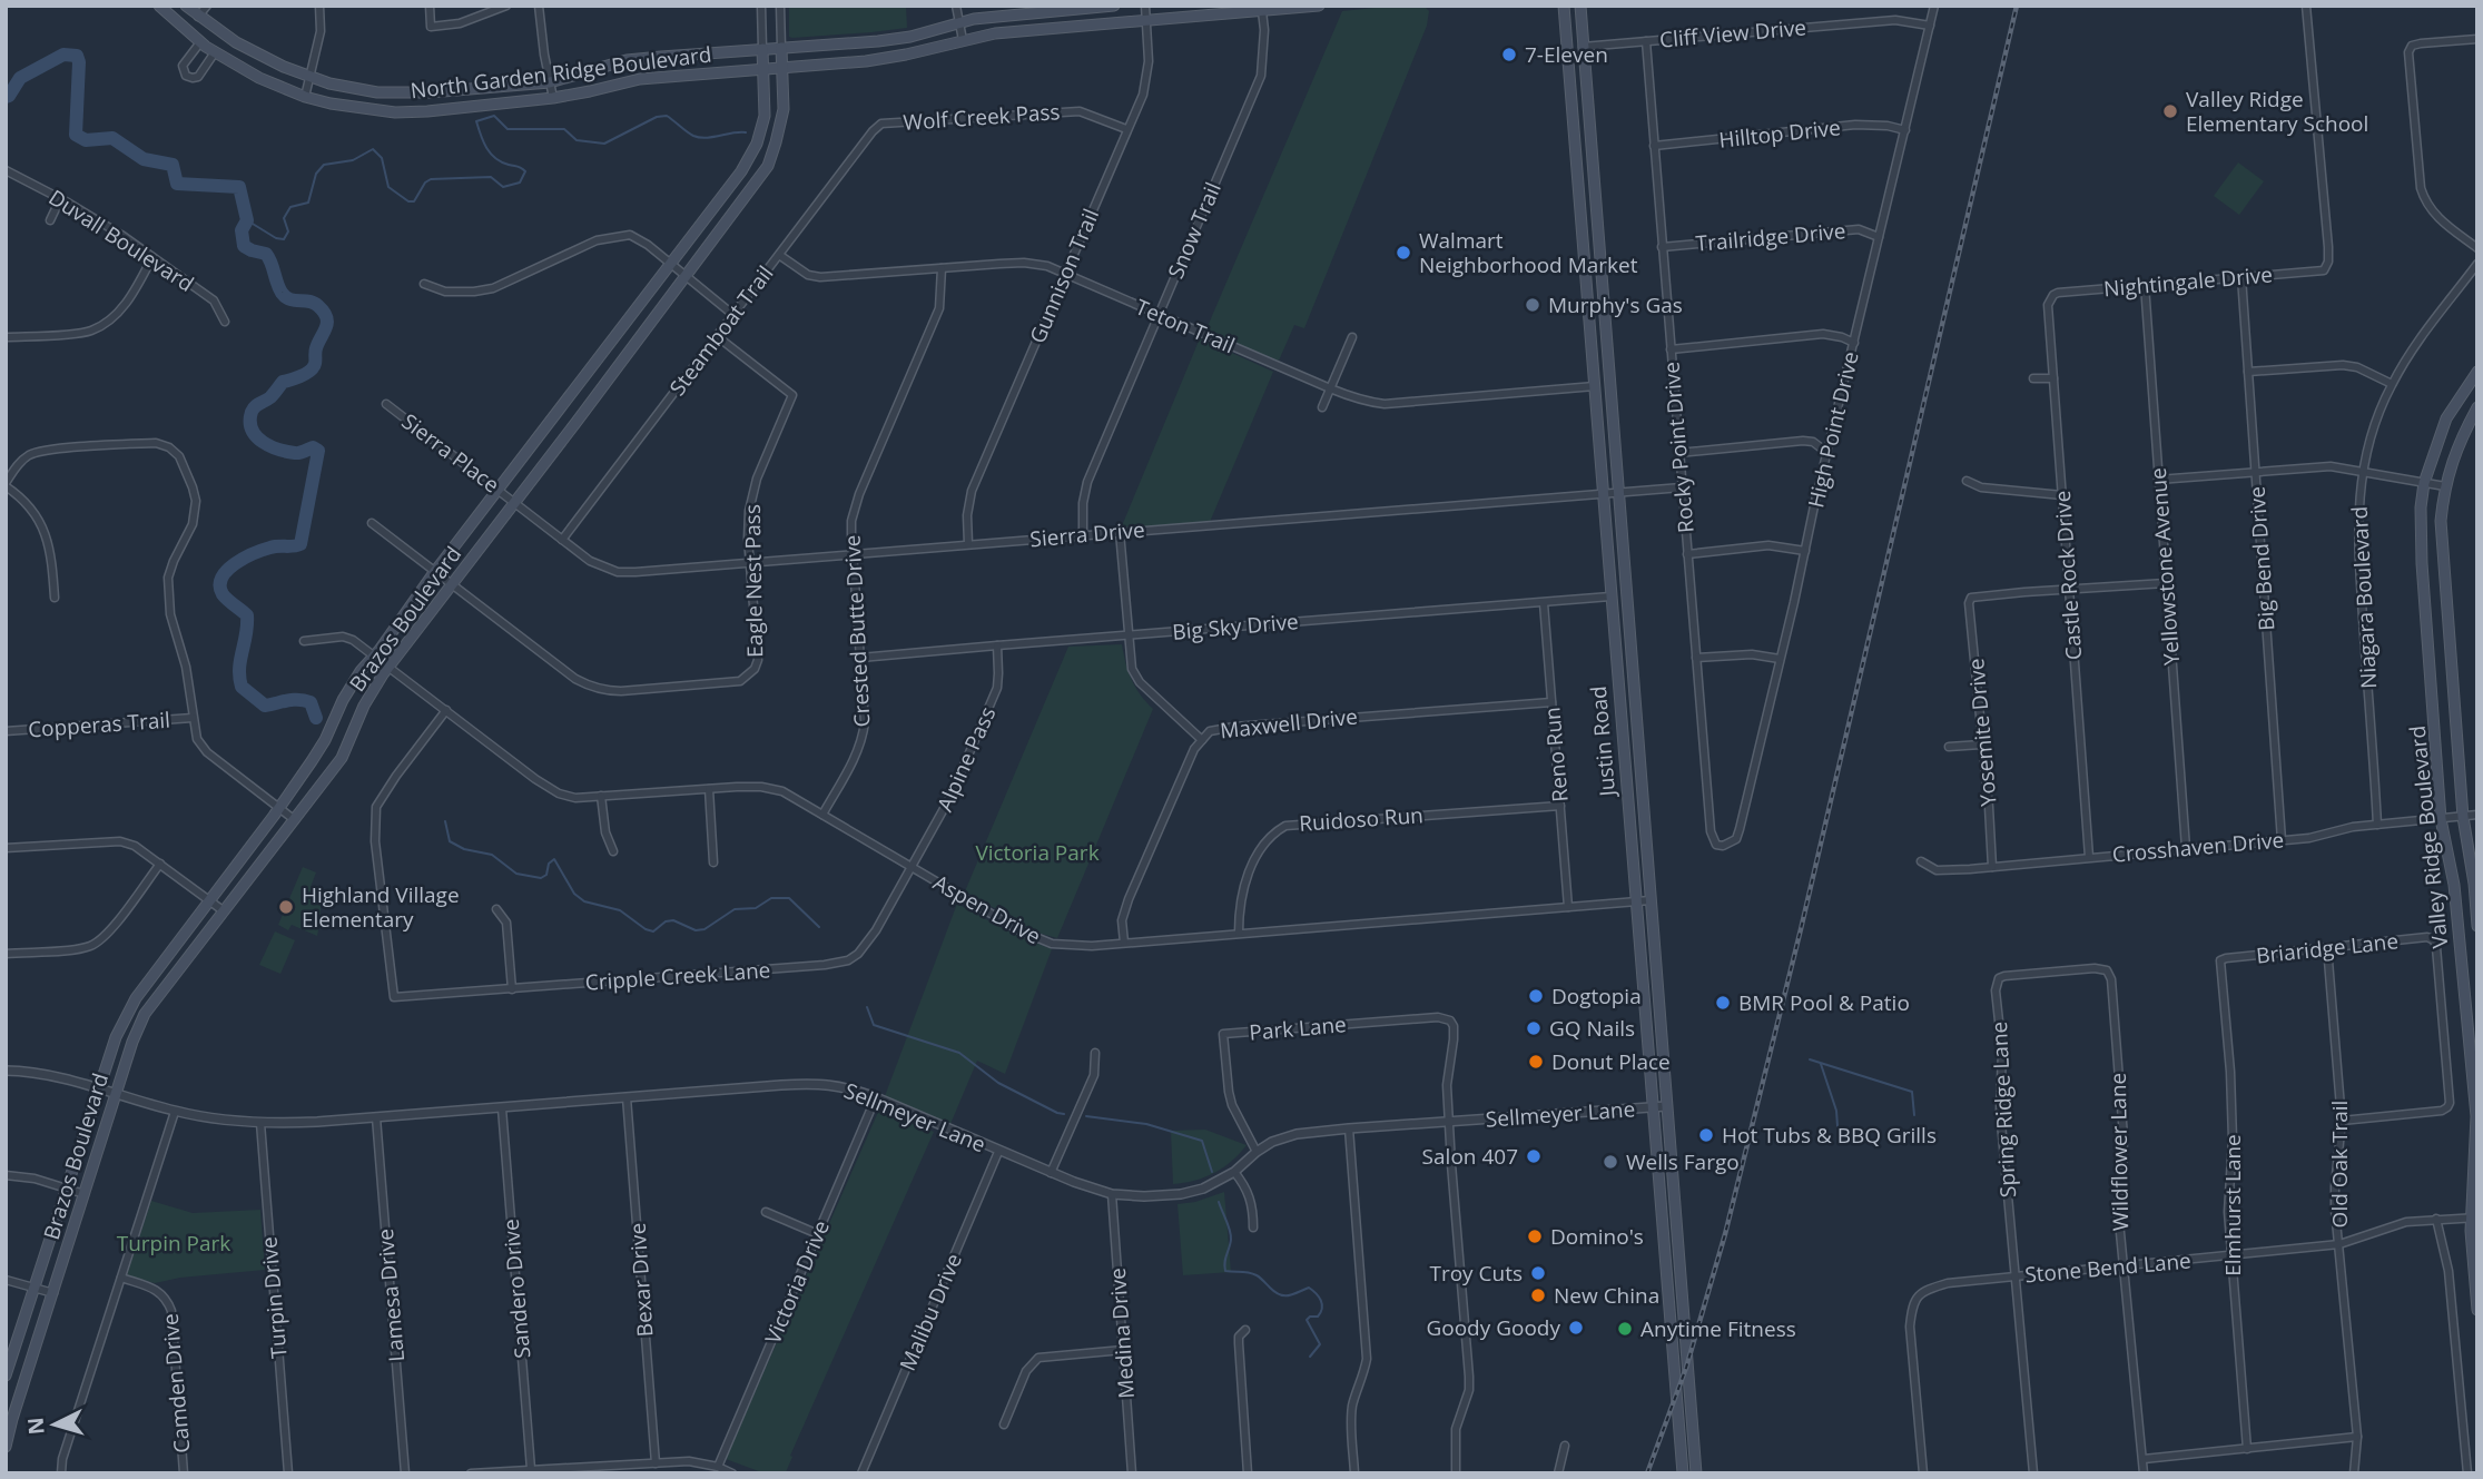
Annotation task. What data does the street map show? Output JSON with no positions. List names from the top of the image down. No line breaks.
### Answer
{"streets":{"main road":["North Garden Ridge Boulevard","Brazos Boulevard","Justin Road","Valley Ridge Boulevard"],"street":["Cliff View Drive","Wolf Creek Pass","Hilltop Drive","Snow Trail","Trailridge Drive","Duvall Boulevard","Gunnison Trail","Nightingale Drive","Teton Trail","Steamboat Trail","High Point Drive","Rocky Point Drive","Sierra Place","Sierra Drive","Big Bend Drive","Yellowstone Avenue","Castle Rock Drive","Eagle Nest Pass","Niagara Boulevard","Big Sky Drive","Crested Butte Drive","Maxwell Drive","Copperas Trail","Yosemite Drive","Reno Run","Alpine Pass","Ruidoso Run","Crosshaven Drive","Aspen Drive","Briaridge Lane","Cripple Creek Lane","Park Lane","Spring Ridge Lane","Sellmeyer Lane","Wildflower Lane","Old Oak Trail","Elmhurst Lane","Stone Bend Lane","Bexar Drive","Victoria Drive","Sandero Drive","Lamesa Drive","Turpin Drive","Malibu Drive","Medina Drive","Camden Drive"]},"crossings":[["Cliff View Drive","High Point Drive"],["Cliff View Drive","Rocky Point Drive"],["Cliff View Drive","Justin Road"],["North Garden Ridge Boulevard","Snow Trail"],["North Garden Ridge Boulevard","Gunnison Trail"],["North Garden Ridge Boulevard","Brazos Boulevard"],["Wolf Creek Pass","Gunnison Trail"],["Wolf Creek Pass","Steamboat Trail"],["Hilltop Drive","High Point Drive"],["Hilltop Drive","Rocky Point Drive"],["Snow Trail","Teton Trail"],["Snow Trail","Sierra Drive"],["Trailridge Drive","High Point Drive"],["Trailridge Drive","Rocky Point Drive"],["Gunnison Trail","Teton Trail"],["Gunnison Trail","Sierra Drive"],["Nightingale Drive","Big Bend Drive"],["Nightingale Drive","Yellowstone Avenue"],["Nightingale Drive","Castle Rock Drive"],["Teton Trail","Steamboat Trail"],["Teton Trail","Crested Butte Drive"],["Teton Trail","Justin Road"],["Steamboat Trail","Sierra Drive"],["Steamboat Trail","Eagle Nest Pass"],["High Point Drive","Rocky Point Drive"],["Rocky Point Drive","Sierra Drive"],["Sierra Place","Sierra Drive"],["Sierra Place","Brazos Boulevard"],["Sierra Drive","Eagle Nest Pass"],["Sierra Drive","Brazos Boulevard"],["Sierra Drive","Crested Butte Drive"],["Sierra Drive","Justin Road"],["Big Bend Drive","Crosshaven Drive"],["Yellowstone Avenue","Crosshaven Drive"],["Castle Rock Drive","Yosemite Drive"],["Castle Rock Drive","Crosshaven Drive"],["Eagle Nest Pass","Brazos Boulevard"],["Niagara Boulevard","Crosshaven Drive"],["Brazos Boulevard","Aspen Drive"],["Brazos Boulevard","Sellmeyer Lane"],["Big Sky Drive","Crested Butte Drive"],["Big Sky Drive","Justin Road"],["Big Sky Drive","Reno Run"],["Big Sky Drive","Alpine Pass"],["Crested Butte Drive","Aspen Drive"],["Maxwell Drive","Reno Run"],["Maxwell Drive","Aspen Drive"],["Yosemite Drive","Crosshaven Drive"],["Justin Road","Aspen Drive"],["Justin Road","Sellmeyer Lane"],["Reno Run","Ruidoso Run"],["Reno Run","Aspen Drive"],["Alpine Pass","Aspen Drive"],["Alpine Pass","Cripple Creek Lane"],["Ruidoso Run","Aspen Drive"],["Valley Ridge Boulevard","Crosshaven Drive"],["Valley Ridge Boulevard","Stone Bend Lane"],["Aspen Drive","Cripple Creek Lane"],["Briaridge Lane","Old Oak Trail"],["Briaridge Lane","Elmhurst Lane"],["Park Lane","Sellmeyer Lane"],["Spring Ridge Lane","Wildflower Lane"],["Spring Ridge Lane","Stone Bend Lane"],["Sellmeyer Lane","Bexar Drive"],["Sellmeyer Lane","Victoria Drive"],["Sellmeyer Lane","Sandero Drive"],["Sellmeyer Lane","Lamesa Drive"],["Sellmeyer Lane","Turpin Drive"],["Sellmeyer Lane","Malibu Drive"],["Sellmeyer Lane","Medina Drive"],["Wildflower Lane","Stone Bend Lane"],["Old Oak Trail","Stone Bend Lane"],["Elmhurst Lane","Stone Bend Lane"]],"parks":["Victoria Park","Turpin Park"],"places":["7-Eleven","Valley Ridge Elementary School","Walmart Neighborhood Market","Murphy's Gas","Highland Village Elementary","Dogtopia","BMR Pool & Patio","GQ Nails","Donut Place","Hot Tubs & BBQ Grills","Salon 407","Wells Fargo","Domino's","Troy Cuts","New China","Goody Goody","Anytime Fitness"],"north":"left"}
